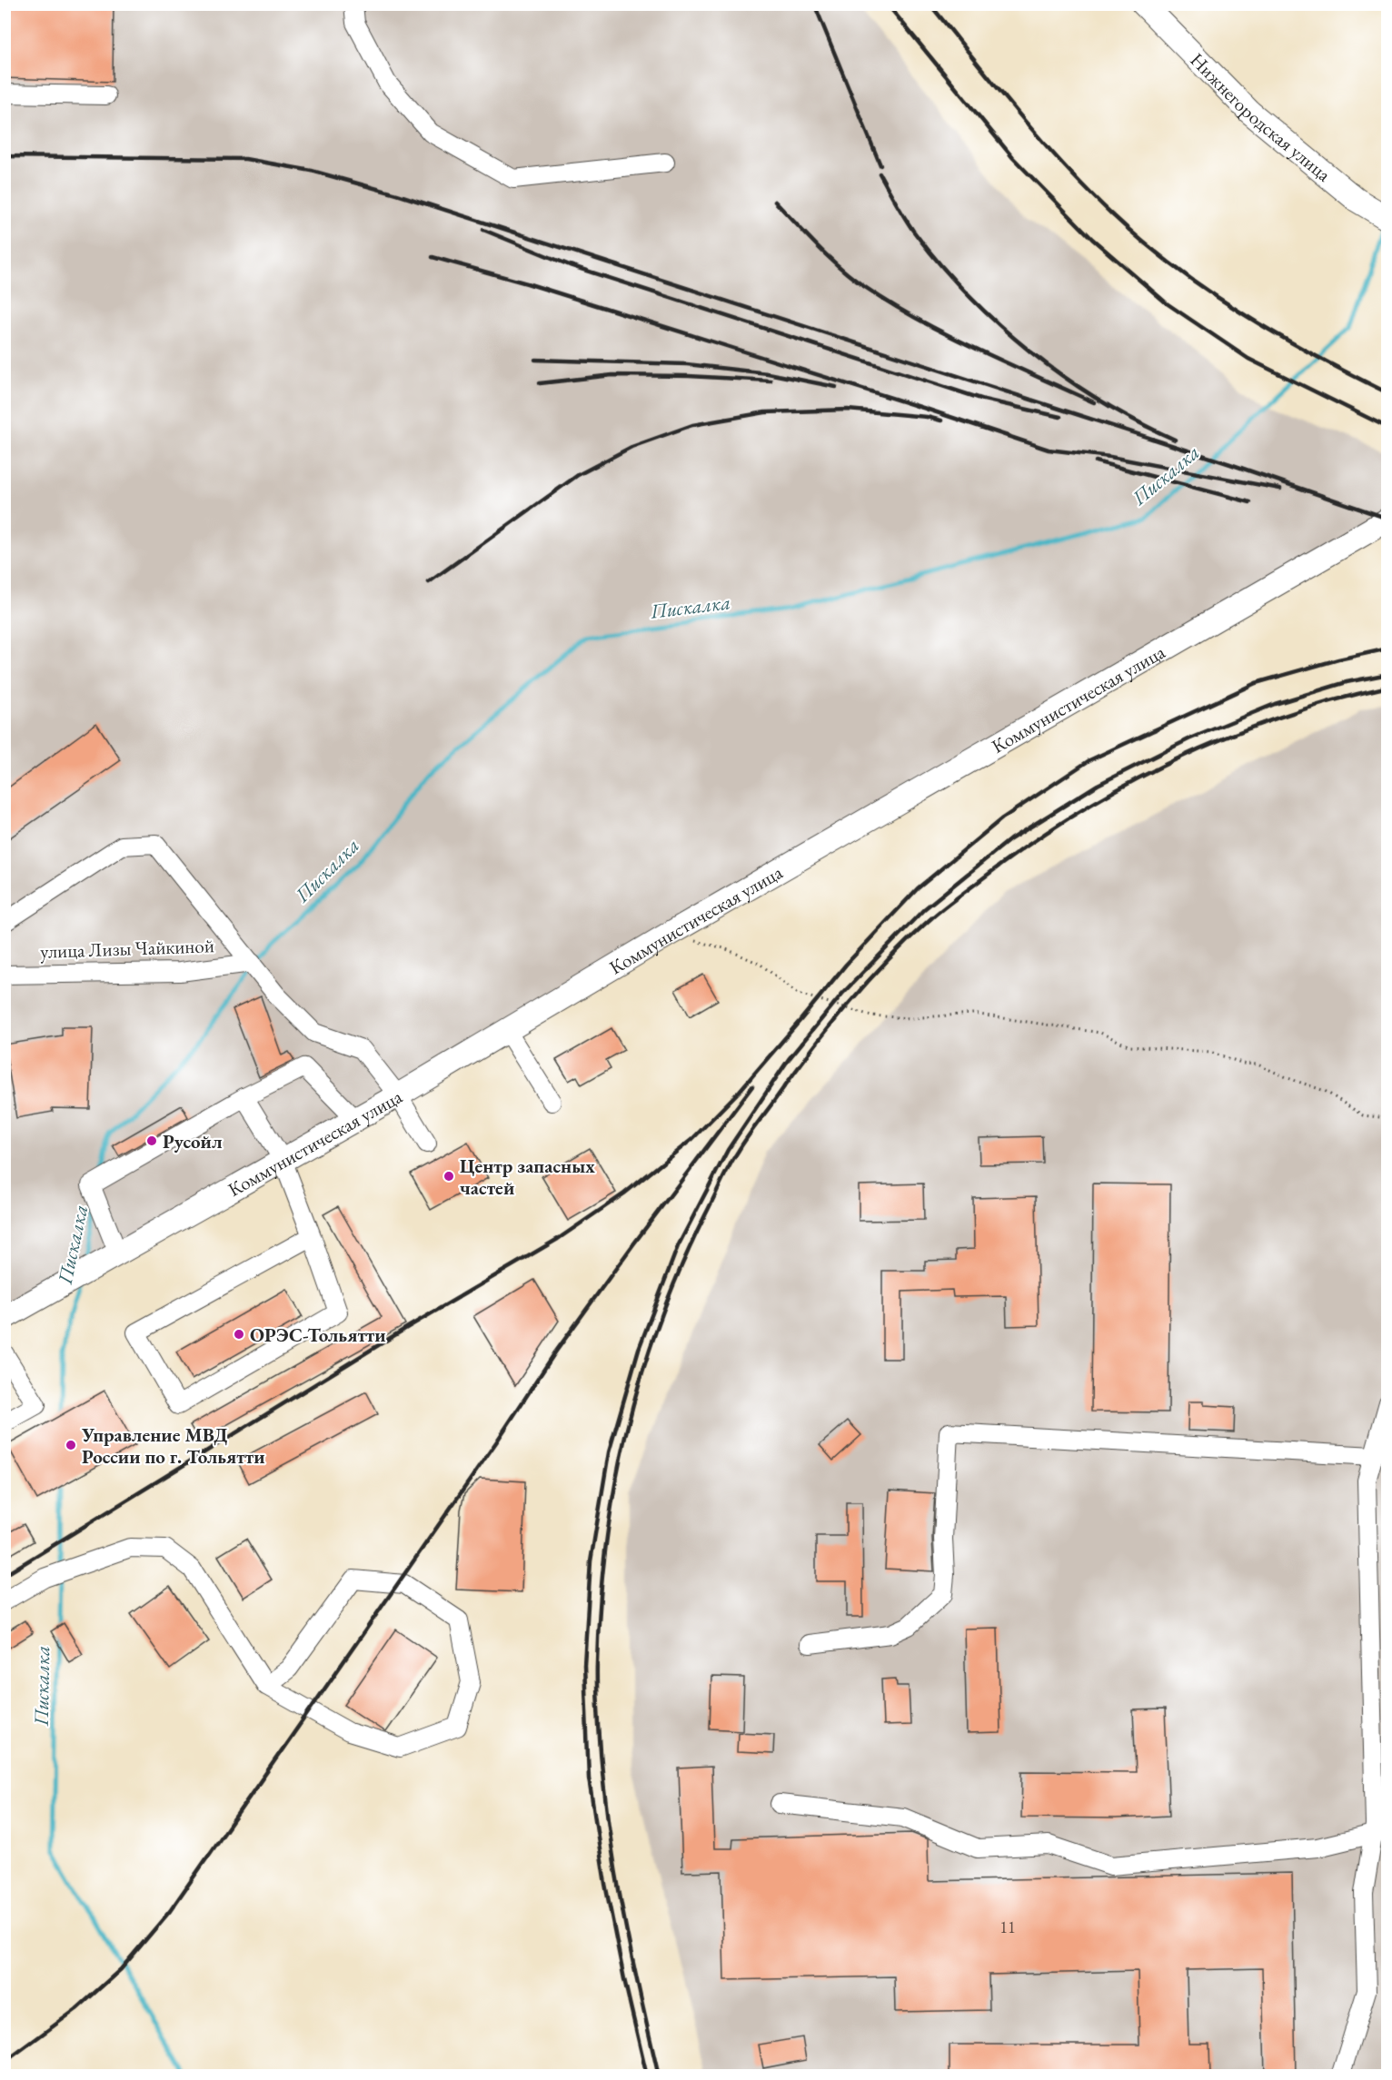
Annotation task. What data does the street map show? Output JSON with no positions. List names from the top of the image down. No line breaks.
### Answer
{"streets":{"main road":["Нижнегородская улица","Коммунистическая улица"],"street":["улица Лизы Чайкиной"]},"water":["Пискалка"],"places":["Русойл","Центр запасных частей","ОРЭС-Тольятти","Управление МВД России по г. Тольятти"],"house_numbers":["11"]}
